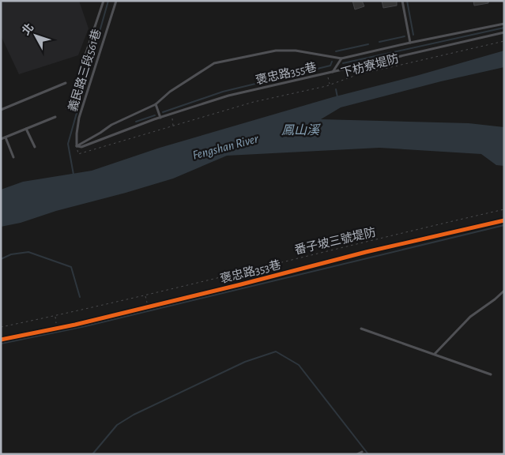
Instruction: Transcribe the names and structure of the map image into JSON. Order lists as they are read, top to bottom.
{
  "streets": {
    "street": ["褒忠路353巷"],
    "lane": ["義民路三段561巷", "褒忠路355巷"],
    "path": ["下枋寮堤防", "番子坡三號堤防"]
  },
  "crossings": [
    ["下枋寮堤防", "義民路三段561巷"],
    ["下枋寮堤防", "褒忠路355巷"],
    ["義民路三段561巷", "褒忠路355巷"]
  ],
  "water": ["鳳山溪", "Fengshan River"],
  "north": "top left"
}
